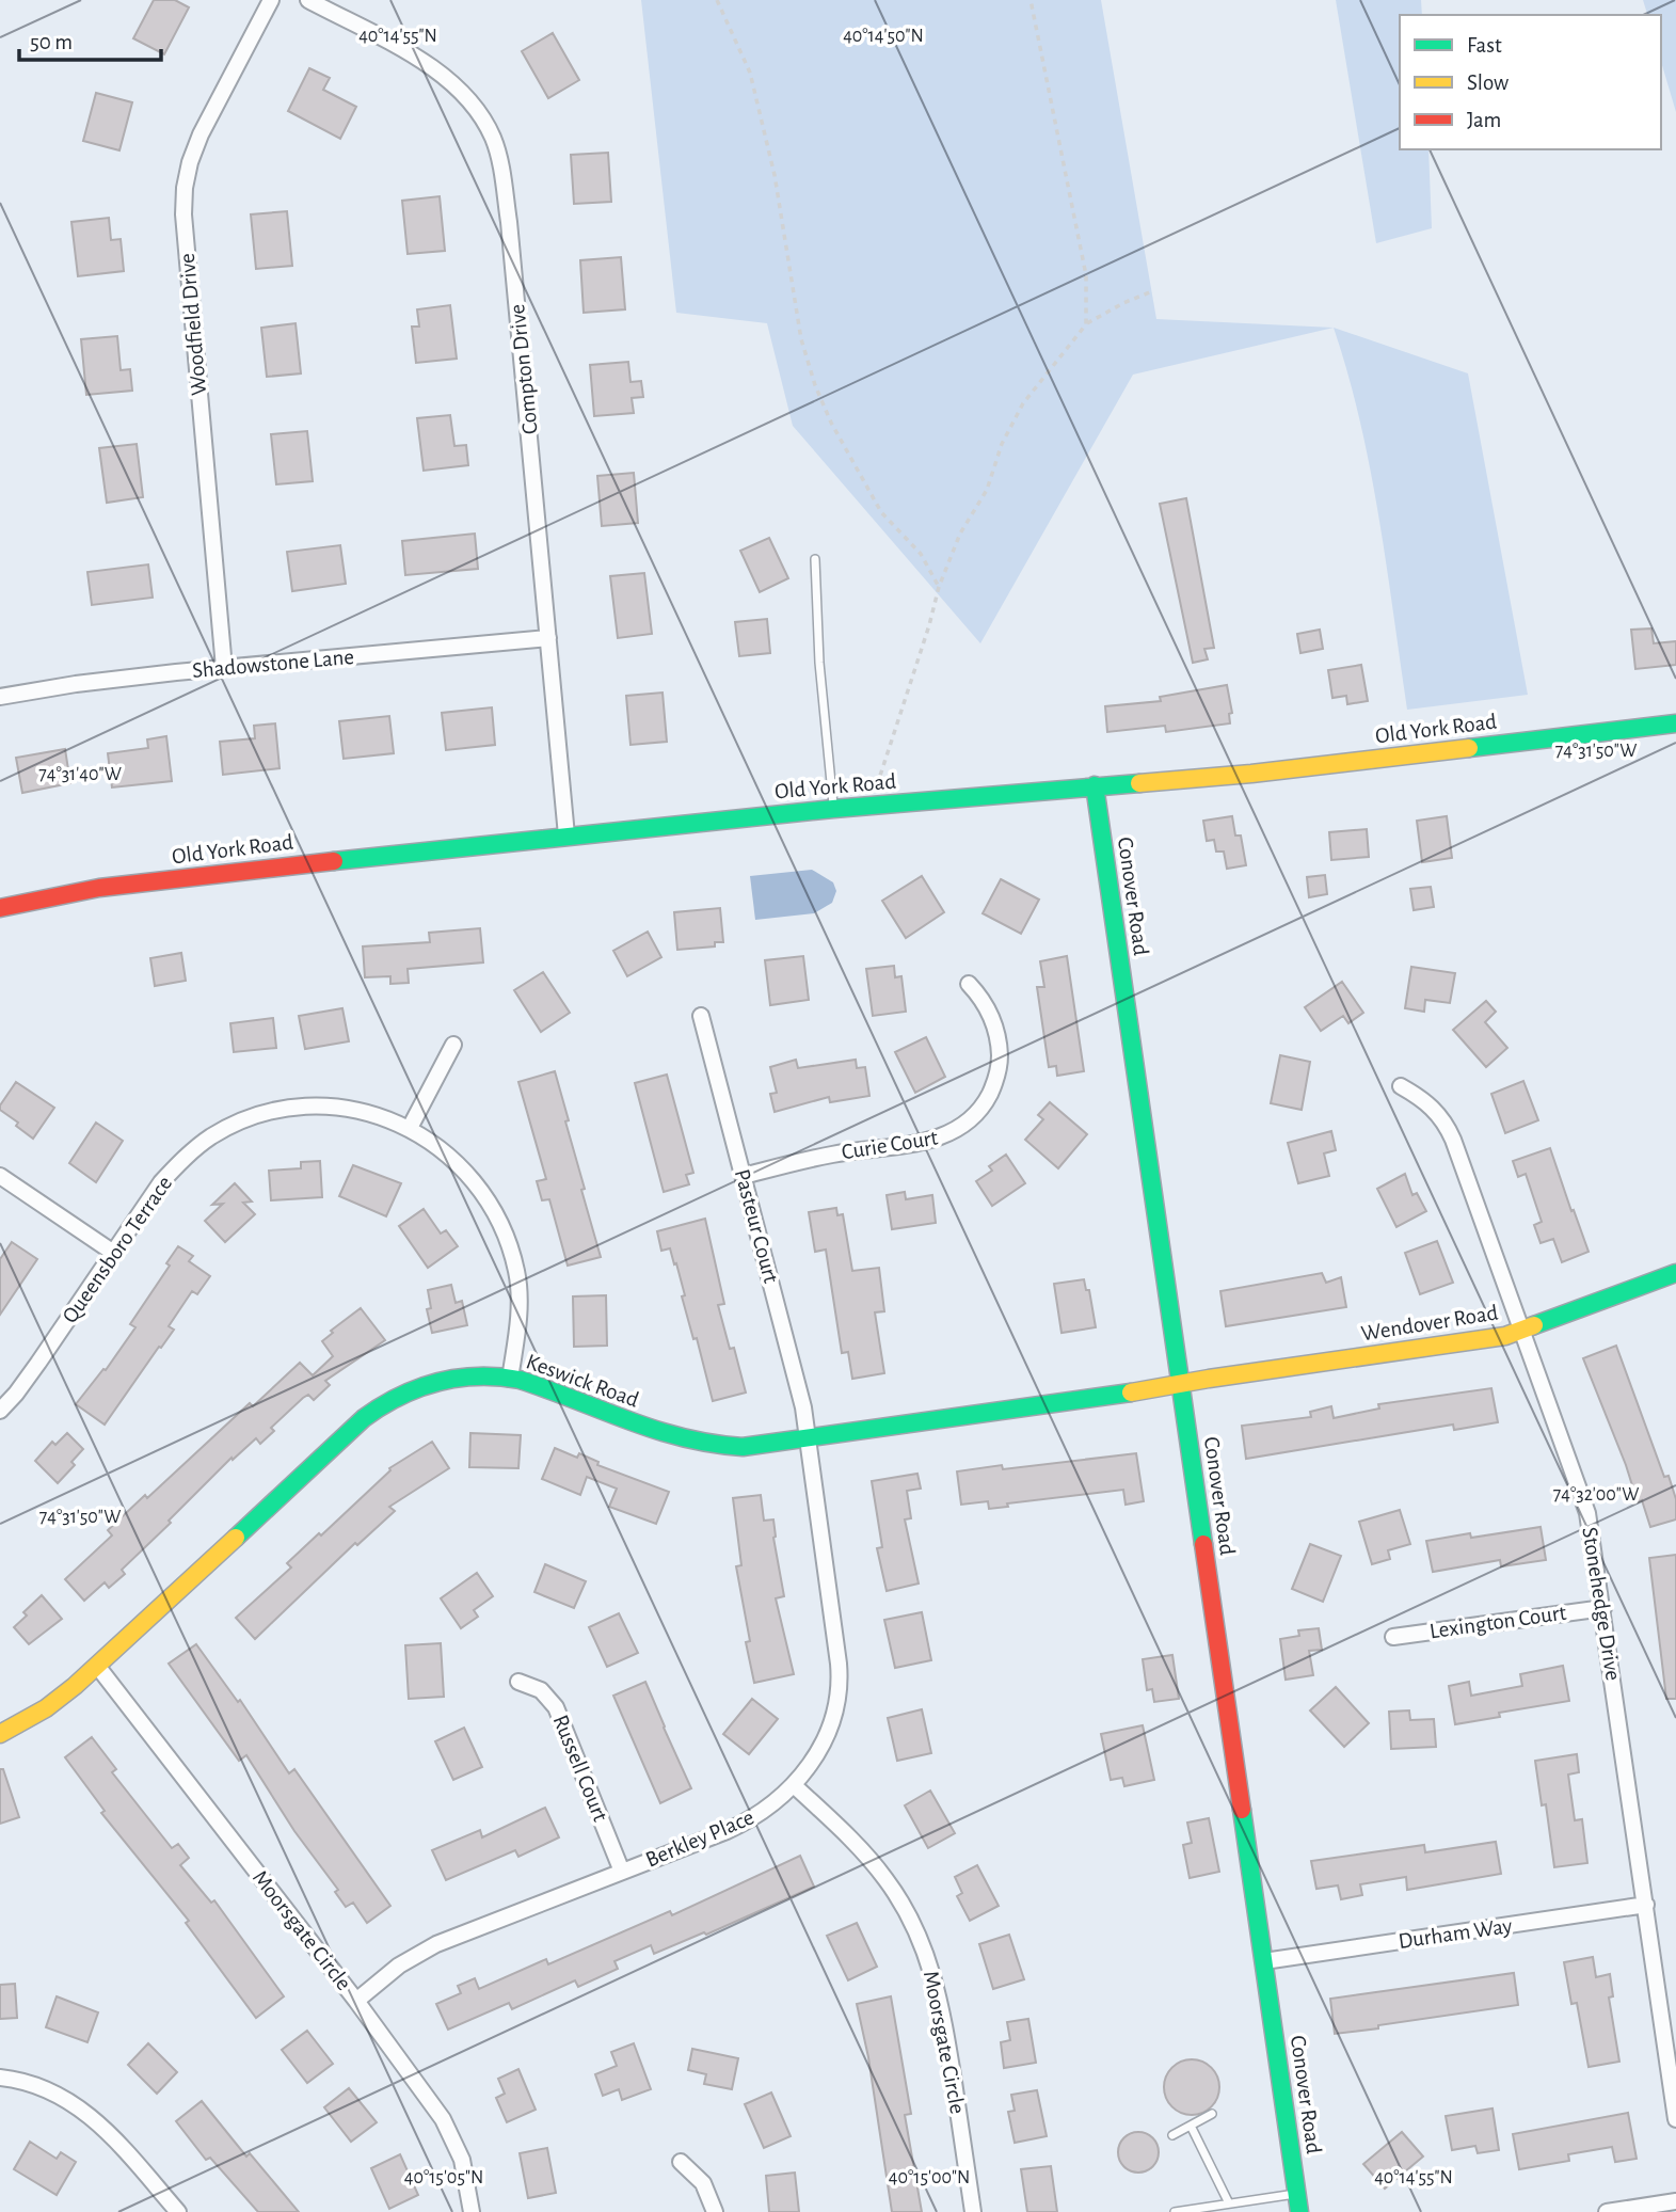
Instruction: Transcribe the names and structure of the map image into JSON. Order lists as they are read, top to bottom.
{
  "streets": {
    "street": [
      "Woodfield Drive",
      "Compton Drive",
      "Shadowstone Lane",
      "Old York Road",
      "Conover Road",
      "Curie Court",
      "Pasteur Court",
      "Queensboro Terrace",
      "Wendover Road",
      "Keswick Road",
      "Stonehedge Drive",
      "Lexington Court",
      "Russell Court",
      "Berkley Place",
      "Moorsgate Circle",
      "Durham Way"
    ]
  },
  "crossings": [
    ["Woodfield Drive", "Shadowstone Lane"],
    ["Compton Drive", "Shadowstone Lane"],
    ["Compton Drive", "Old York Road"],
    ["Old York Road", "Conover Road"],
    ["Conover Road", "Wendover Road"],
    ["Conover Road", "Keswick Road"],
    ["Conover Road", "Durham Way"],
    ["Curie Court", "Pasteur Court"],
    ["Pasteur Court", "Keswick Road"],
    ["Pasteur Court", "Berkley Place"],
    ["Queensboro Terrace", "Keswick Road"],
    ["Wendover Road", "Keswick Road"],
    ["Wendover Road", "Stonehedge Drive"],
    ["Keswick Road", "Berkley Place"],
    ["Keswick Road", "Moorsgate Circle"],
    ["Stonehedge Drive", "Lexington Court"],
    ["Stonehedge Drive", "Durham Way"],
    ["Russell Court", "Berkley Place"],
    ["Berkley Place", "Moorsgate Circle"]
  ],
  "legend": ["Fast", "Slow", "Jam"],
  "scale_bar": "50 m",
  "coordinates": [
    "40°14'55\"N",
    "40°14'50\"N",
    "74°31'50\"W",
    "74°31'40\"W",
    "74°32'00\"W",
    "40°15'05\"N",
    "40°15'00\"N"
  ]
}
